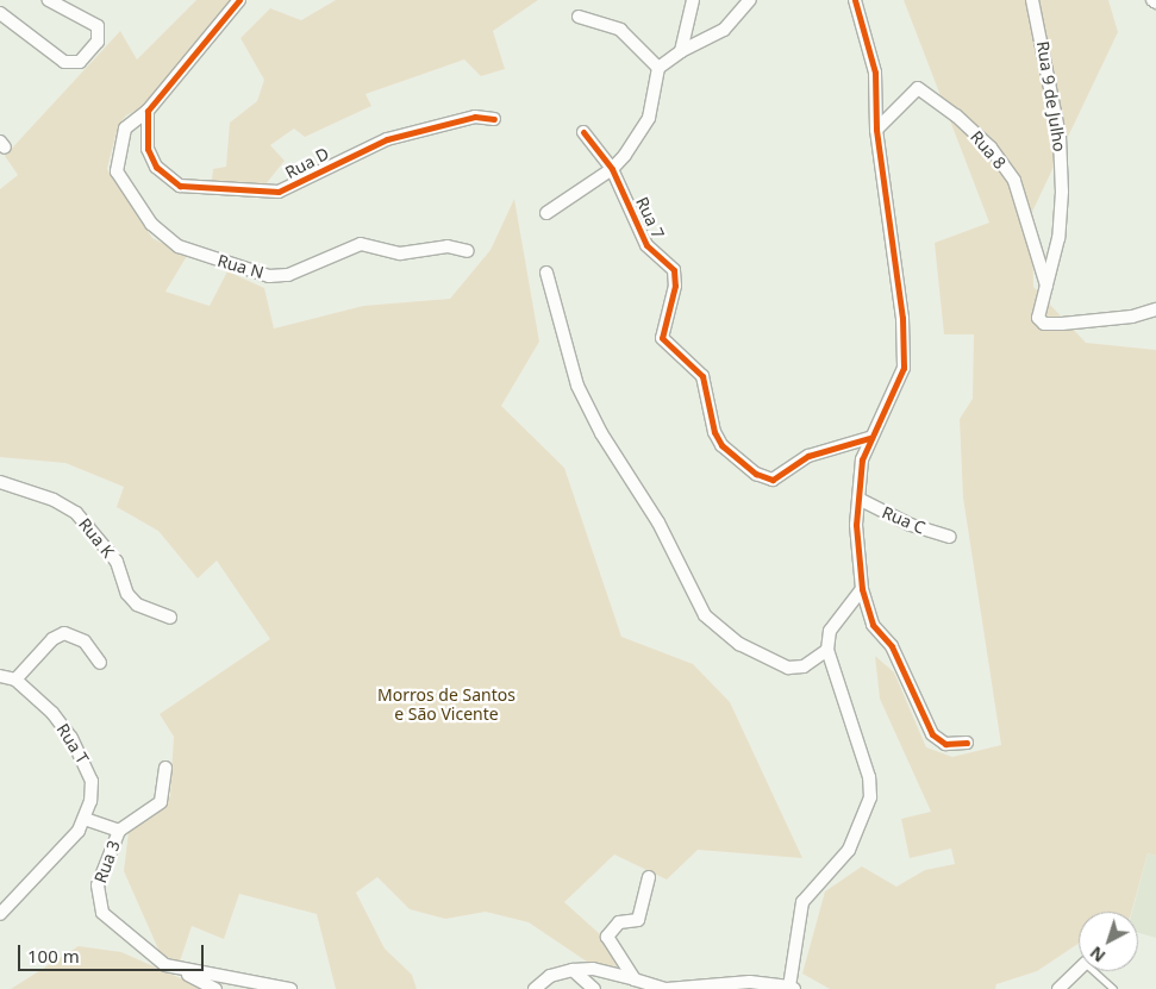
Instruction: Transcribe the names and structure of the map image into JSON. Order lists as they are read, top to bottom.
{
  "streets": {
    "street": [
      "Rua 9 de Julho",
      "Rua 8",
      "Rua D",
      "Rua 7",
      "Rua N",
      "Rua C",
      "Rua K",
      "Rua T",
      "Rua 3"
    ]
  },
  "crossings": [
    ["Rua 9 de Julho", "Rua 8"],
    ["Rua D", "Rua N"]
  ],
  "parks": ["Morros de Santos e São Vicente"],
  "scale_bar": "100 m",
  "north": "bottom left"
}
